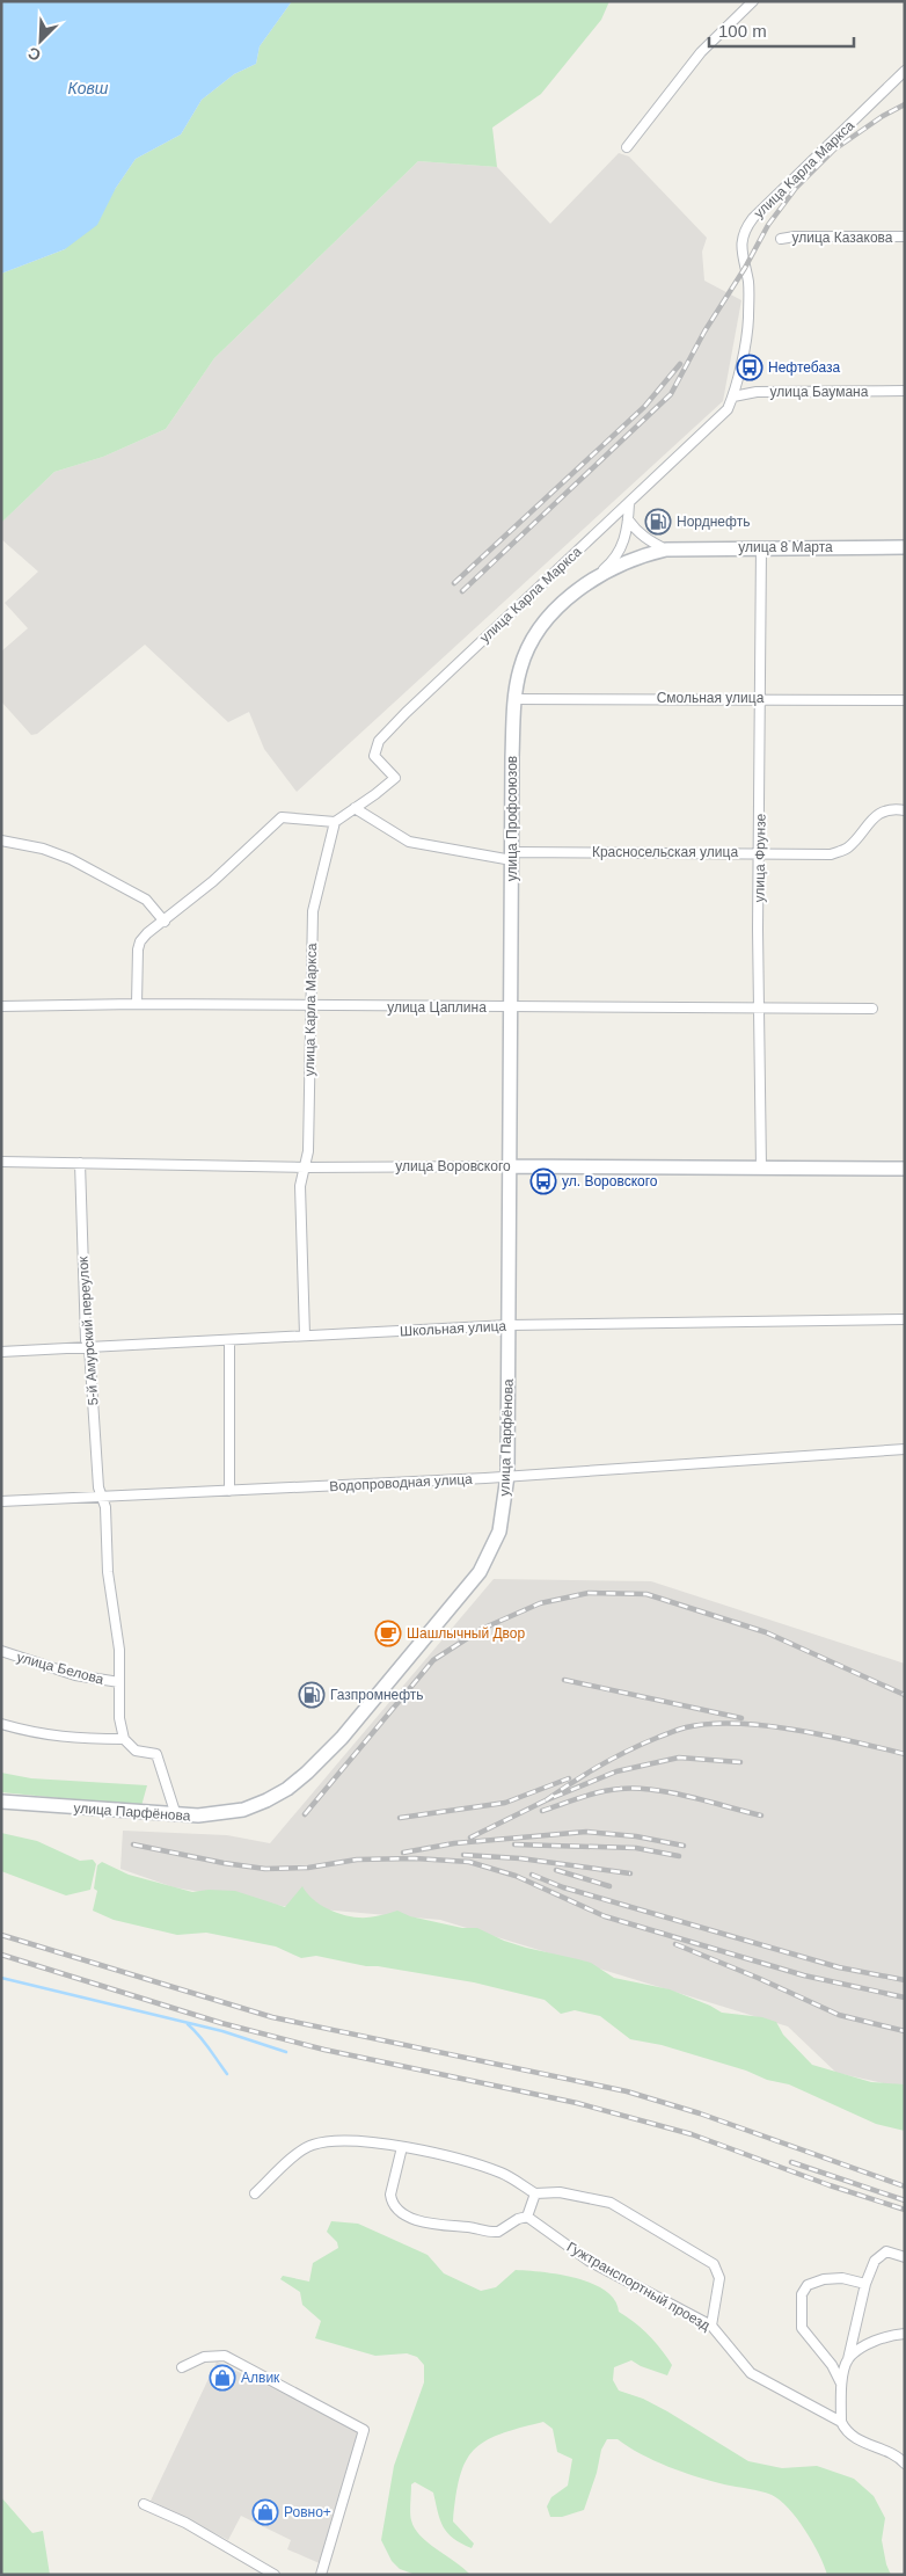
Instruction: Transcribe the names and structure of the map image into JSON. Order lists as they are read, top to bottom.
{
  "streets": {
    "main road": [
      "улица 8 Марта",
      "улица Профсоюзов",
      "улица Воровского",
      "улица Парфёнова"
    ],
    "street": [
      "улица Карла Маркса",
      "улица Казакова",
      "улица Баумана",
      "Смольная улица",
      "Красносельская улица",
      "улица Фрунзе",
      "улица Цаплина",
      "Школьная улица",
      "5-й Амурский переулок",
      "Водопроводная улица",
      "улица Белова",
      "Гужтранспортный проезд"
    ]
  },
  "crossings": [
    ["улица Карла Маркса", "улица Баумана"],
    ["улица Карла Маркса", "Красносельская улица"],
    ["улица Карла Маркса", "улица Цаплина"],
    ["улица Карла Маркса", "улица Воровского"],
    ["улица Карла Маркса", "Школьная улица"],
    ["улица 8 Марта", "улица Профсоюзов"],
    ["улица 8 Марта", "улица Фрунзе"],
    ["Смольная улица", "улица Профсоюзов"],
    ["Смольная улица", "улица Фрунзе"],
    ["улица Профсоюзов", "Красносельская улица"],
    ["улица Профсоюзов", "улица Цаплина"],
    ["улица Профсоюзов", "улица Воровского"],
    ["улица Профсоюзов", "улица Парфёнова"],
    ["Красносельская улица", "улица Фрунзе"],
    ["улица Фрунзе", "улица Цаплина"],
    ["улица Фрунзе", "улица Воровского"],
    ["улица Воровского", "5-й Амурский переулок"],
    ["улица Воровского", "улица Парфёнова"],
    ["Школьная улица", "5-й Амурский переулок"],
    ["Школьная улица", "улица Парфёнова"],
    ["5-й Амурский переулок", "Водопроводная улица"],
    ["5-й Амурский переулок", "улица Белова"],
    ["улица Парфёнова", "Водопроводная улица"]
  ],
  "water": ["Ковш"],
  "places": {
    "bus stop": ["Нефтебаза", "ул. Воровского"],
    "fuel station": ["Норднефть", "Газпромнефть"],
    "cafe": ["Шашлычный Двор"],
    "shop": ["Алвик", "Ровно+"]
  },
  "scale_bar": "100 m",
  "north": "bottom left"
}
